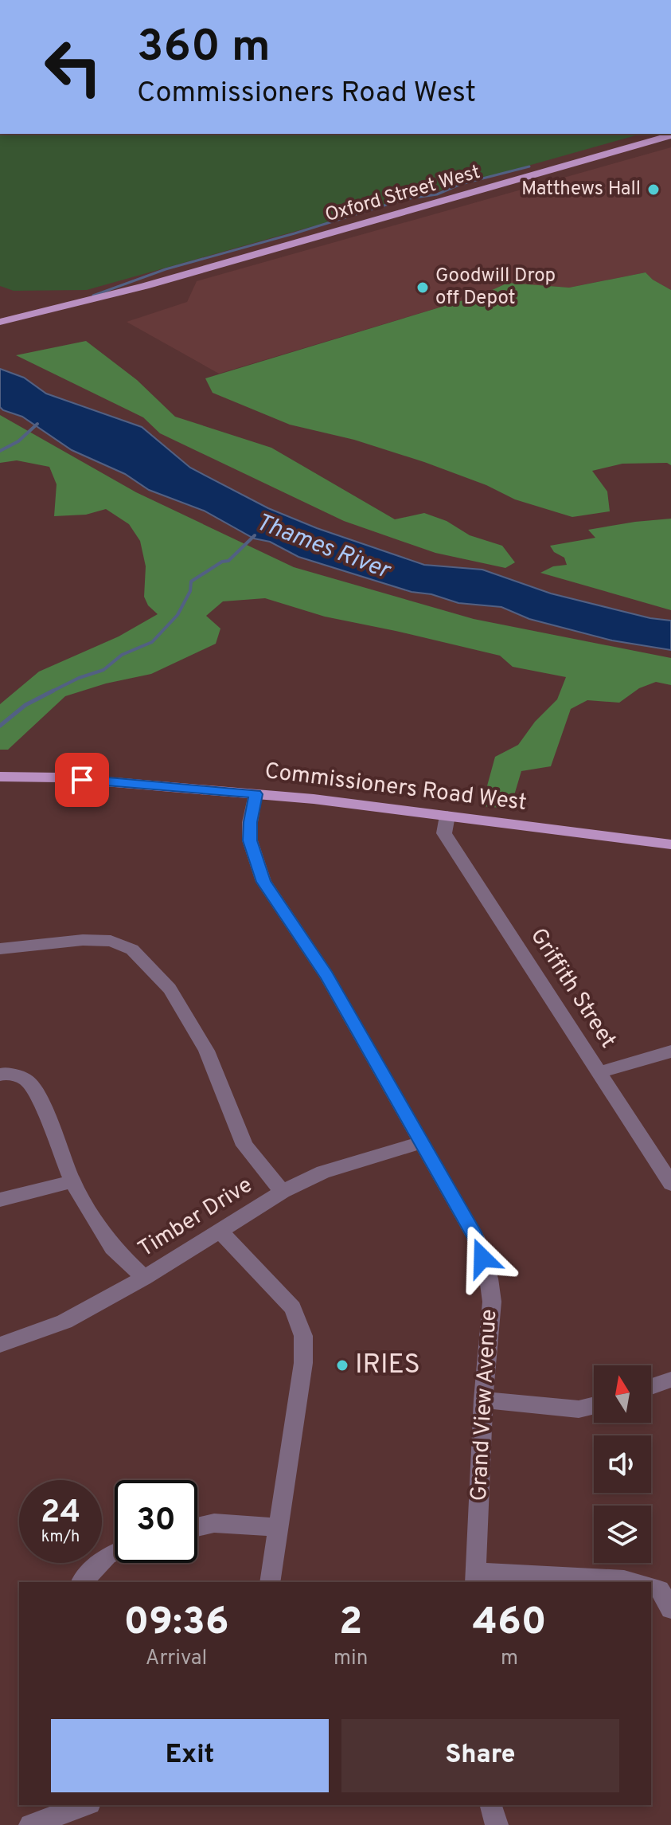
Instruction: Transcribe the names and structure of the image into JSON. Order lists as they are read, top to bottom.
{
  "streets": {
    "main road": ["Oxford Street West", "Commissioners Road West"],
    "street": ["Griffith Street", "Timber Drive", "Grand View Avenue"]
  },
  "crossings": [
    ["Commissioners Road West", "Griffith Street"],
    ["Commissioners Road West", "Grand View Avenue"],
    ["Timber Drive", "Grand View Avenue"]
  ],
  "water": ["Thames River"],
  "places": ["Matthews Hall", "Goodwill Drop off Depot", "IRIES"],
  "north": "top",
  "page": {
    "turn": ["360 m", "Commissioners Road West"],
    "speed": "24 km/h",
    "limit": "30",
    "eta": [
      "09:36",
      "Arrival",
      "2",
      "min",
      "460",
      "m"
    ],
    "buttons": ["Exit", "Share"]
  }
}
